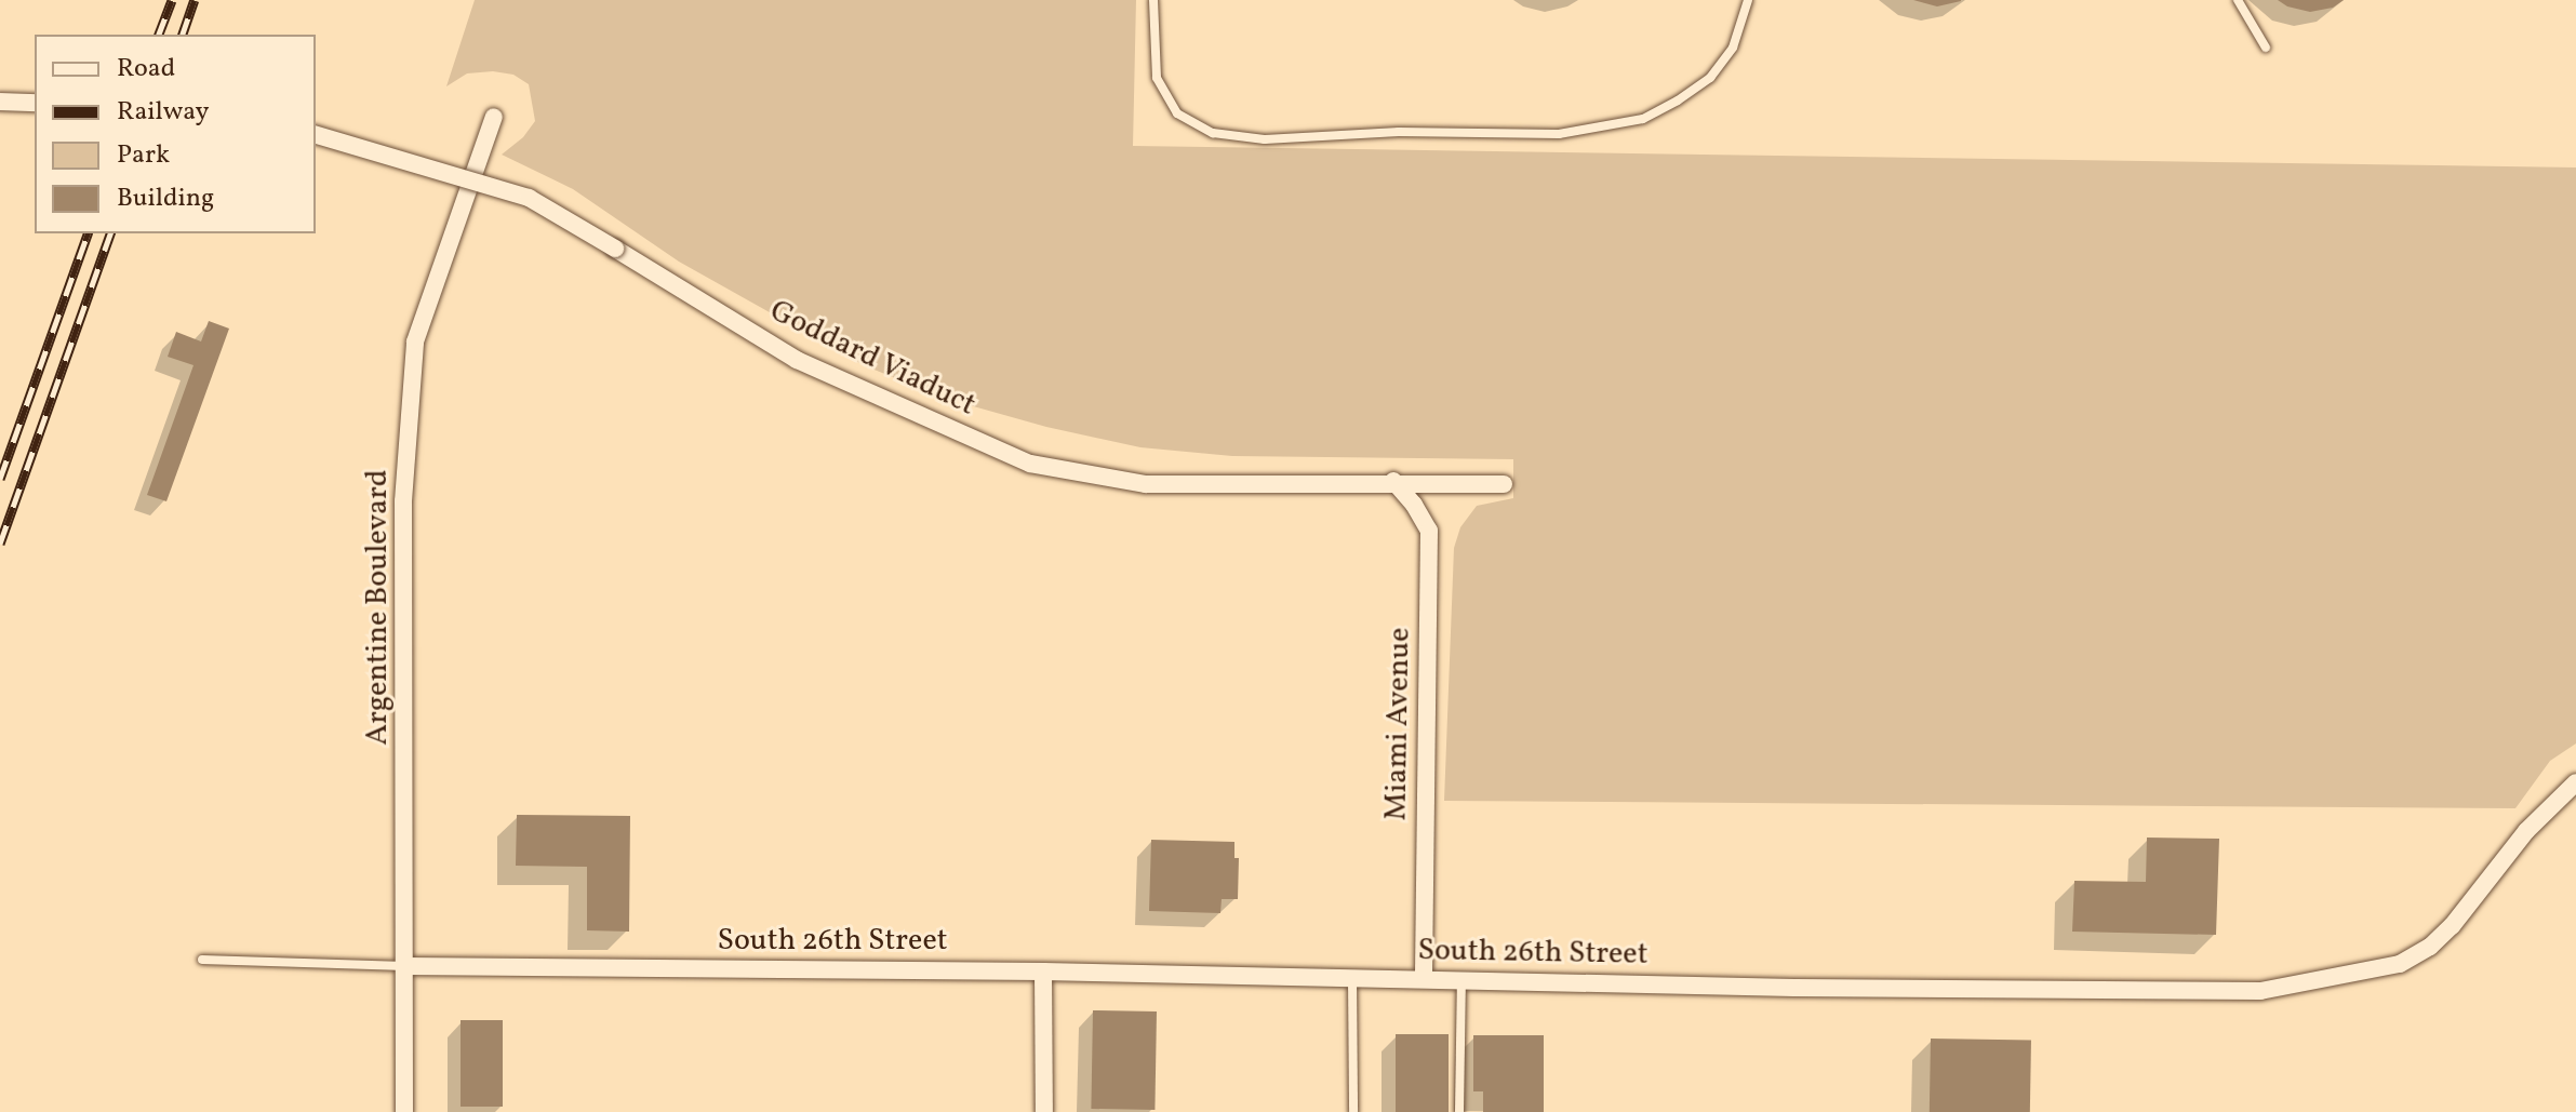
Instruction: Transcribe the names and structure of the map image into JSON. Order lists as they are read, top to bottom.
{
  "streets": {
    "street": [
      "Goddard Viaduct",
      "Argentine Boulevard",
      "Miami Avenue",
      "South 26th Street"
    ]
  },
  "crossings": [
    ["Goddard Viaduct", "Miami Avenue"],
    ["Argentine Boulevard", "South 26th Street"],
    ["Miami Avenue", "South 26th Street"]
  ],
  "legend": [
    "Road",
    "Railway",
    "Park",
    "Building"
  ]
}
